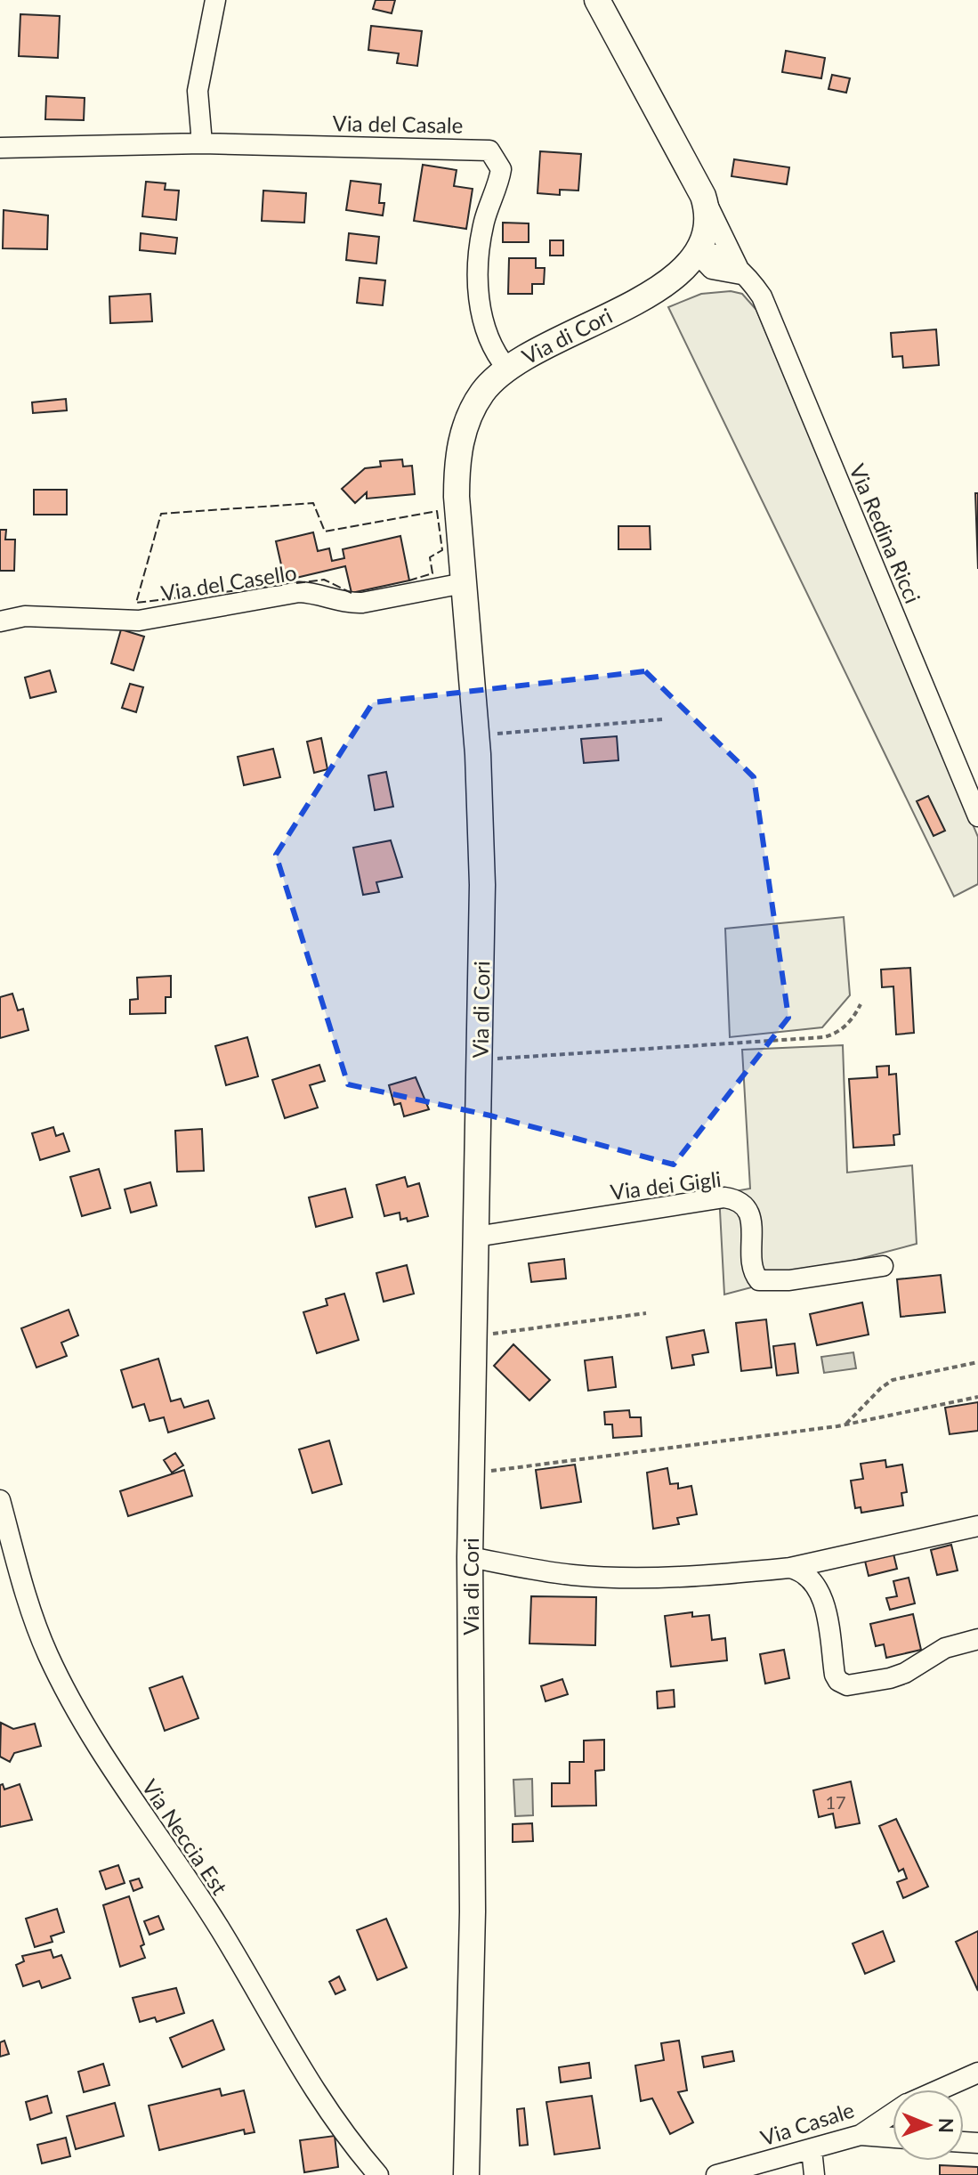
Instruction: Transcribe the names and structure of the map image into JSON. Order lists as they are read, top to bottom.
{
  "streets": {
    "main road": ["Via di Cori"],
    "street": [
      "Via del Casale",
      "Via Redina Ricci",
      "Via del Casello",
      "Via dei Gigli",
      "Via Neccia Est",
      "Via Casale"
    ]
  },
  "crossings": [
    ["Via del Casale", "Via di Cori"],
    ["Via di Cori", "Via del Casello"],
    ["Via di Cori", "Via dei Gigli"]
  ],
  "house_numbers": ["17"],
  "north": "right"
}
